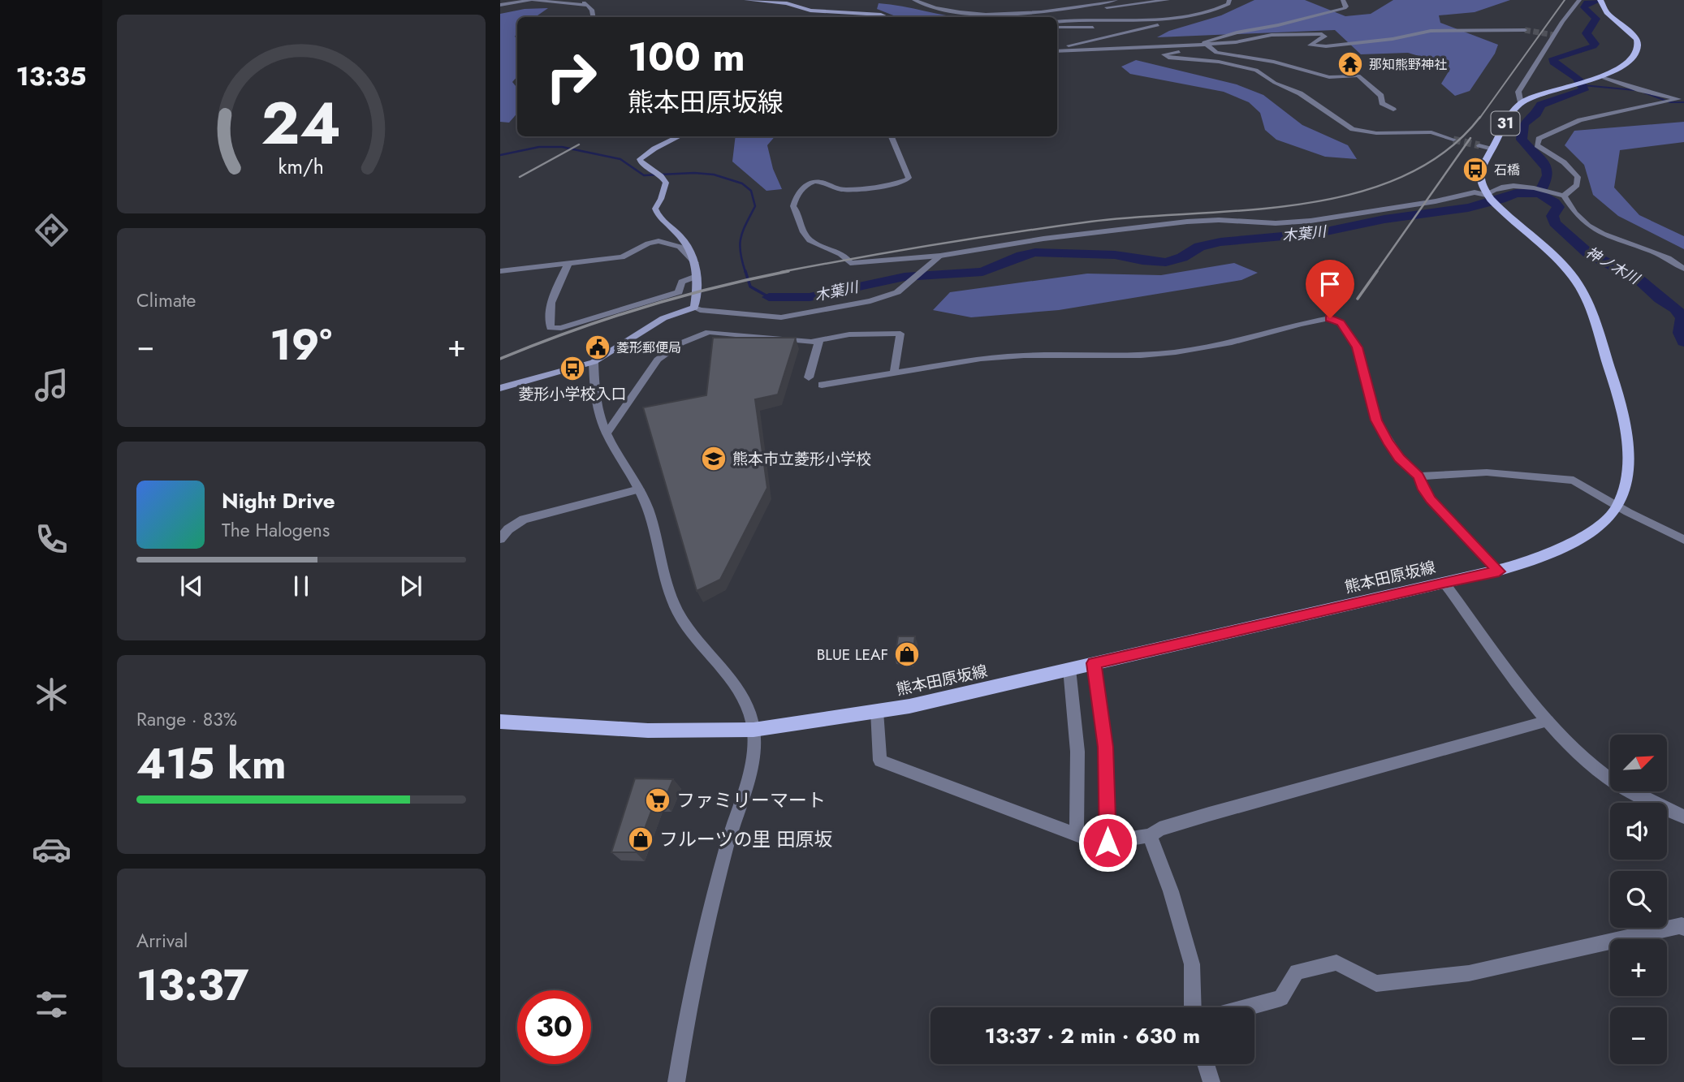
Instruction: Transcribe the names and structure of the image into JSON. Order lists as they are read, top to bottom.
{
  "streets": {
    "main road": ["31", "熊本田原坂線"]
  },
  "crossings": [
    ["31", "熊本田原坂線"]
  ],
  "water": ["木葉川", "神ノ木川"],
  "places": {
    "temple": ["那知熊野神社"],
    "bus stop": ["石橋", "菱形小学校入口"],
    "public building": ["菱形郵便局"],
    "school or university": ["熊本市立菱形小学校"],
    "shop": ["BLUE LEAF", "フルーツの里 田原坂"],
    "supermarket": ["ファミリーマート"]
  },
  "north": "top right",
  "page": {
    "tabs": "13:35",
    "turn": ["100 m", "熊本田原坂線"],
    "tile": [
      "Climate",
      ["Range · 83%", "415 km"],
      ["Arrival", "13:37"]
    ],
    "heat": ["−", "19°", "+"],
    "song": ["Night Drive", "The Halogens"],
    "map_buttons": ["+", "−"],
    "limit": "30",
    "trip": "13:37 · 2 min · 630 m",
    "gauge": ["24", "km/h"]
  }
}
